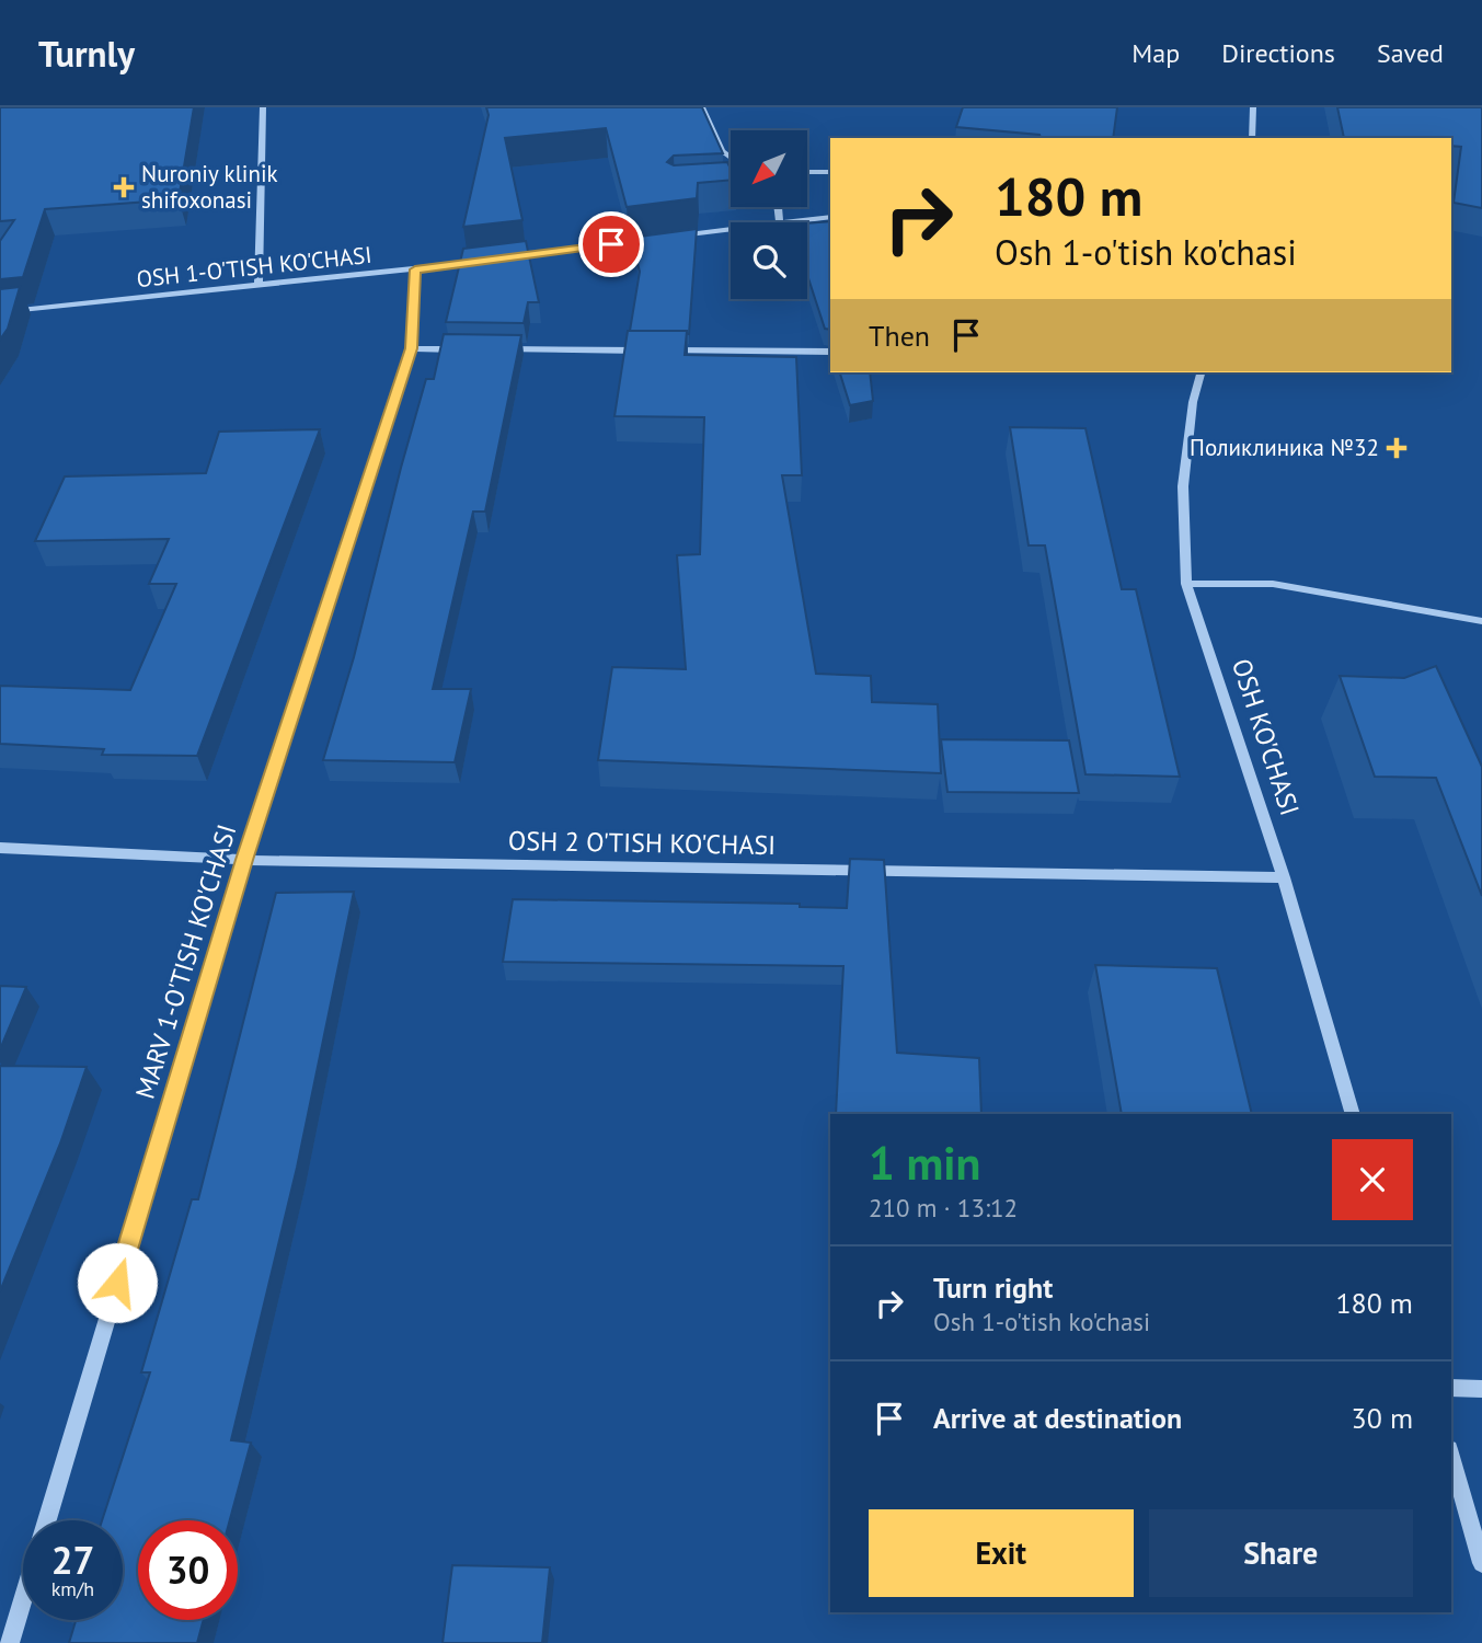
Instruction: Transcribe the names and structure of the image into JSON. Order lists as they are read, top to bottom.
{
  "streets": {
    "street": [
      "OSH 1-O'TISH KO'CHASI",
      "OSH KO'CHASI",
      "OSH 2 O'TISH KO'CHASI",
      "MARV 1-O'TISH KO'CHASI"
    ]
  },
  "crossings": [
    ["OSH 1-O'TISH KO'CHASI", "MARV 1-O'TISH KO'CHASI"],
    ["OSH KO'CHASI", "OSH 2 O'TISH KO'CHASI"],
    ["OSH 2 O'TISH KO'CHASI", "MARV 1-O'TISH KO'CHASI"]
  ],
  "places": {
    "health": ["Nuroniy klinik shifoxonasi", "Поликлиника №32"]
  },
  "north": "bottom left",
  "page": {
    "header": "Turnly",
    "nav": ["Map", "Directions", "Saved"],
    "turn": ["180 m", "Osh 1-o'tish ko'chasi"],
    "then": "Then",
    "heading": ["1 min", "210 m · 13:12"],
    "list": [
      {
        "name": "Turn right",
        "note": "Osh 1-o'tish ko'chasi",
        "value": "180 m"
      },
      {
        "name": "Arrive at destination",
        "value": "30 m"
      }
    ],
    "buttons": ["Exit", "Share"],
    "speed": "27 km/h",
    "limit": "30"
  }
}
